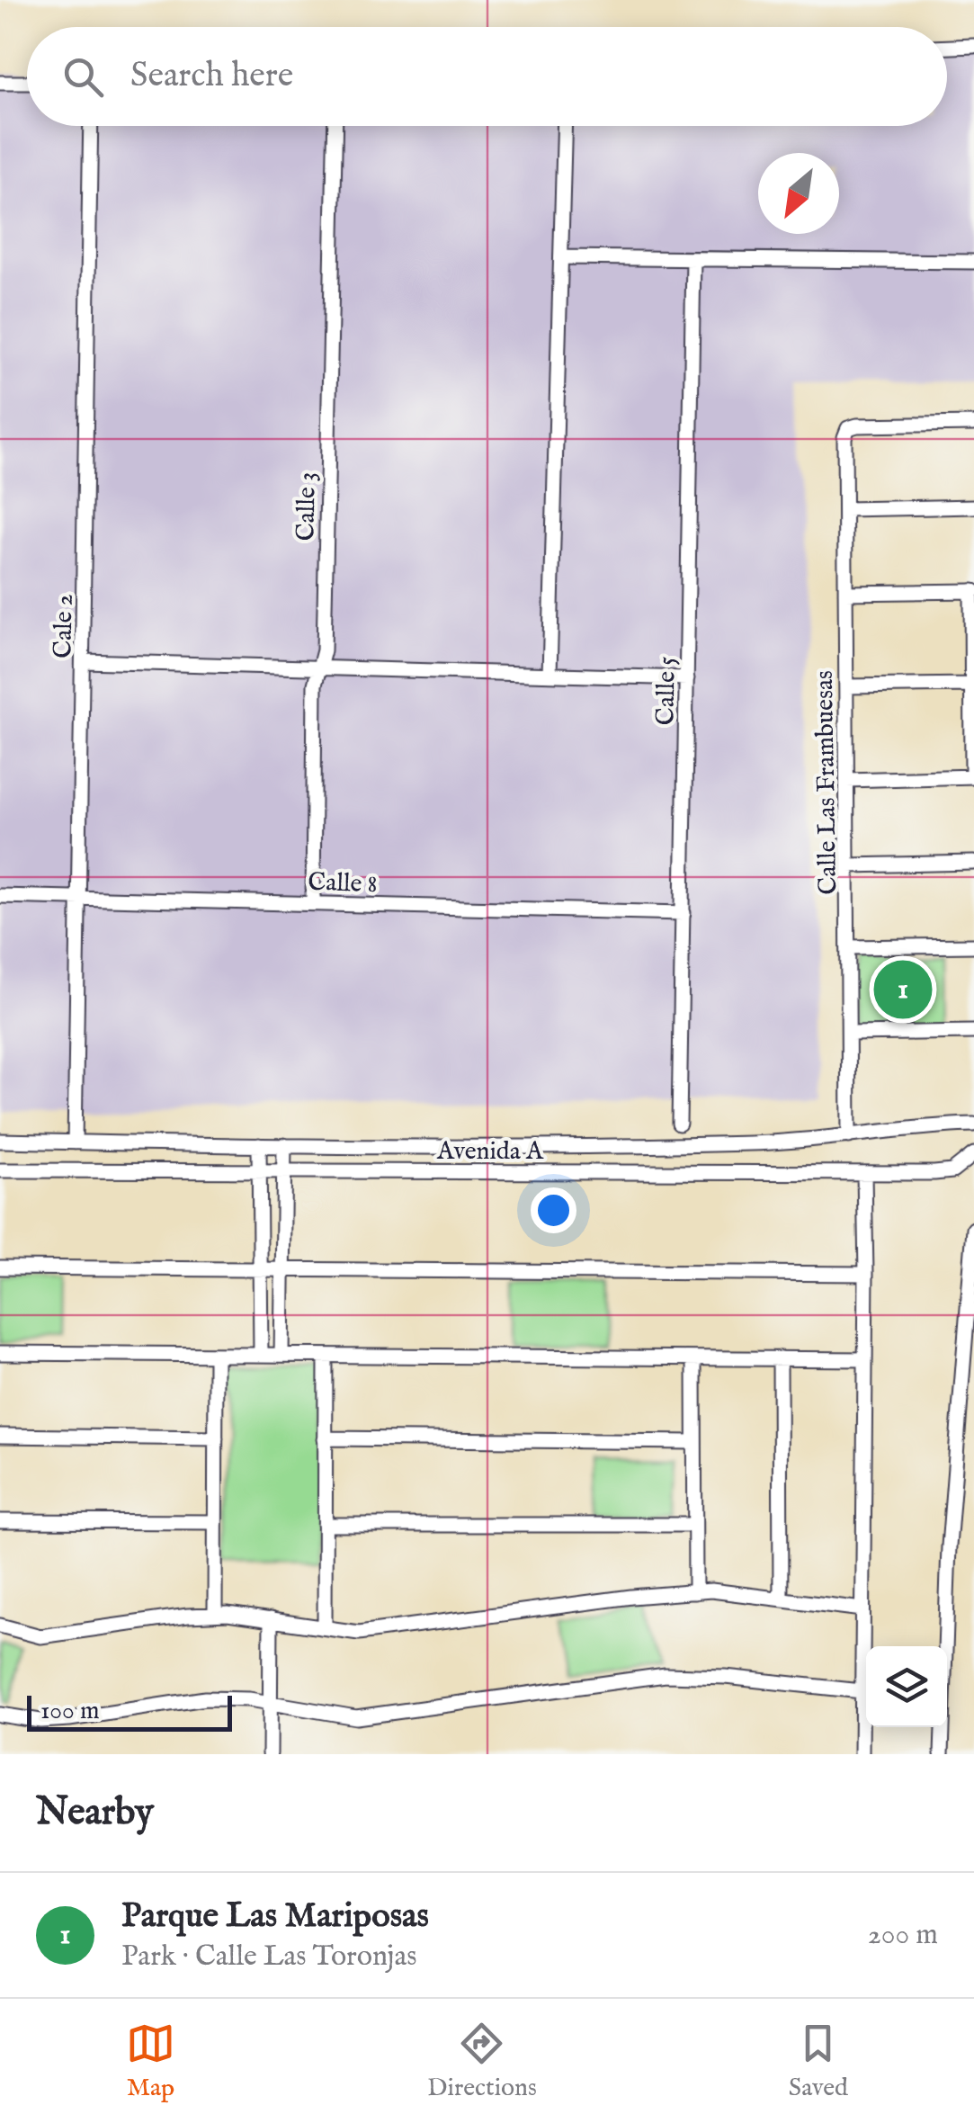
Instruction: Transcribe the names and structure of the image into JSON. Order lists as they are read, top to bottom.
{
  "streets": {
    "street": [
      "Calle 3",
      "Cale 2",
      "Calle 5",
      "Calle Las Frambuesas",
      "Calle 8",
      "Avenida A"
    ]
  },
  "crossings": [
    ["Calle 3", "Calle 8"],
    ["Cale 2", "Calle 8"],
    ["Cale 2", "Avenida A"],
    ["Calle 5", "Calle 8"],
    ["Calle Las Frambuesas", "Avenida A"]
  ],
  "scale_bar": "100 m",
  "north": "bottom left",
  "page": {
    "search": "Search here",
    "pins": "1",
    "scale": "100 m",
    "heading": "Nearby",
    "list": [
      {
        "mark": "1",
        "name": "Parque Las Mariposas",
        "note": "Park · Calle Las Toronjas",
        "value": "200 m"
      }
    ],
    "nav": ["Map", "Directions", "Saved"]
  }
}
